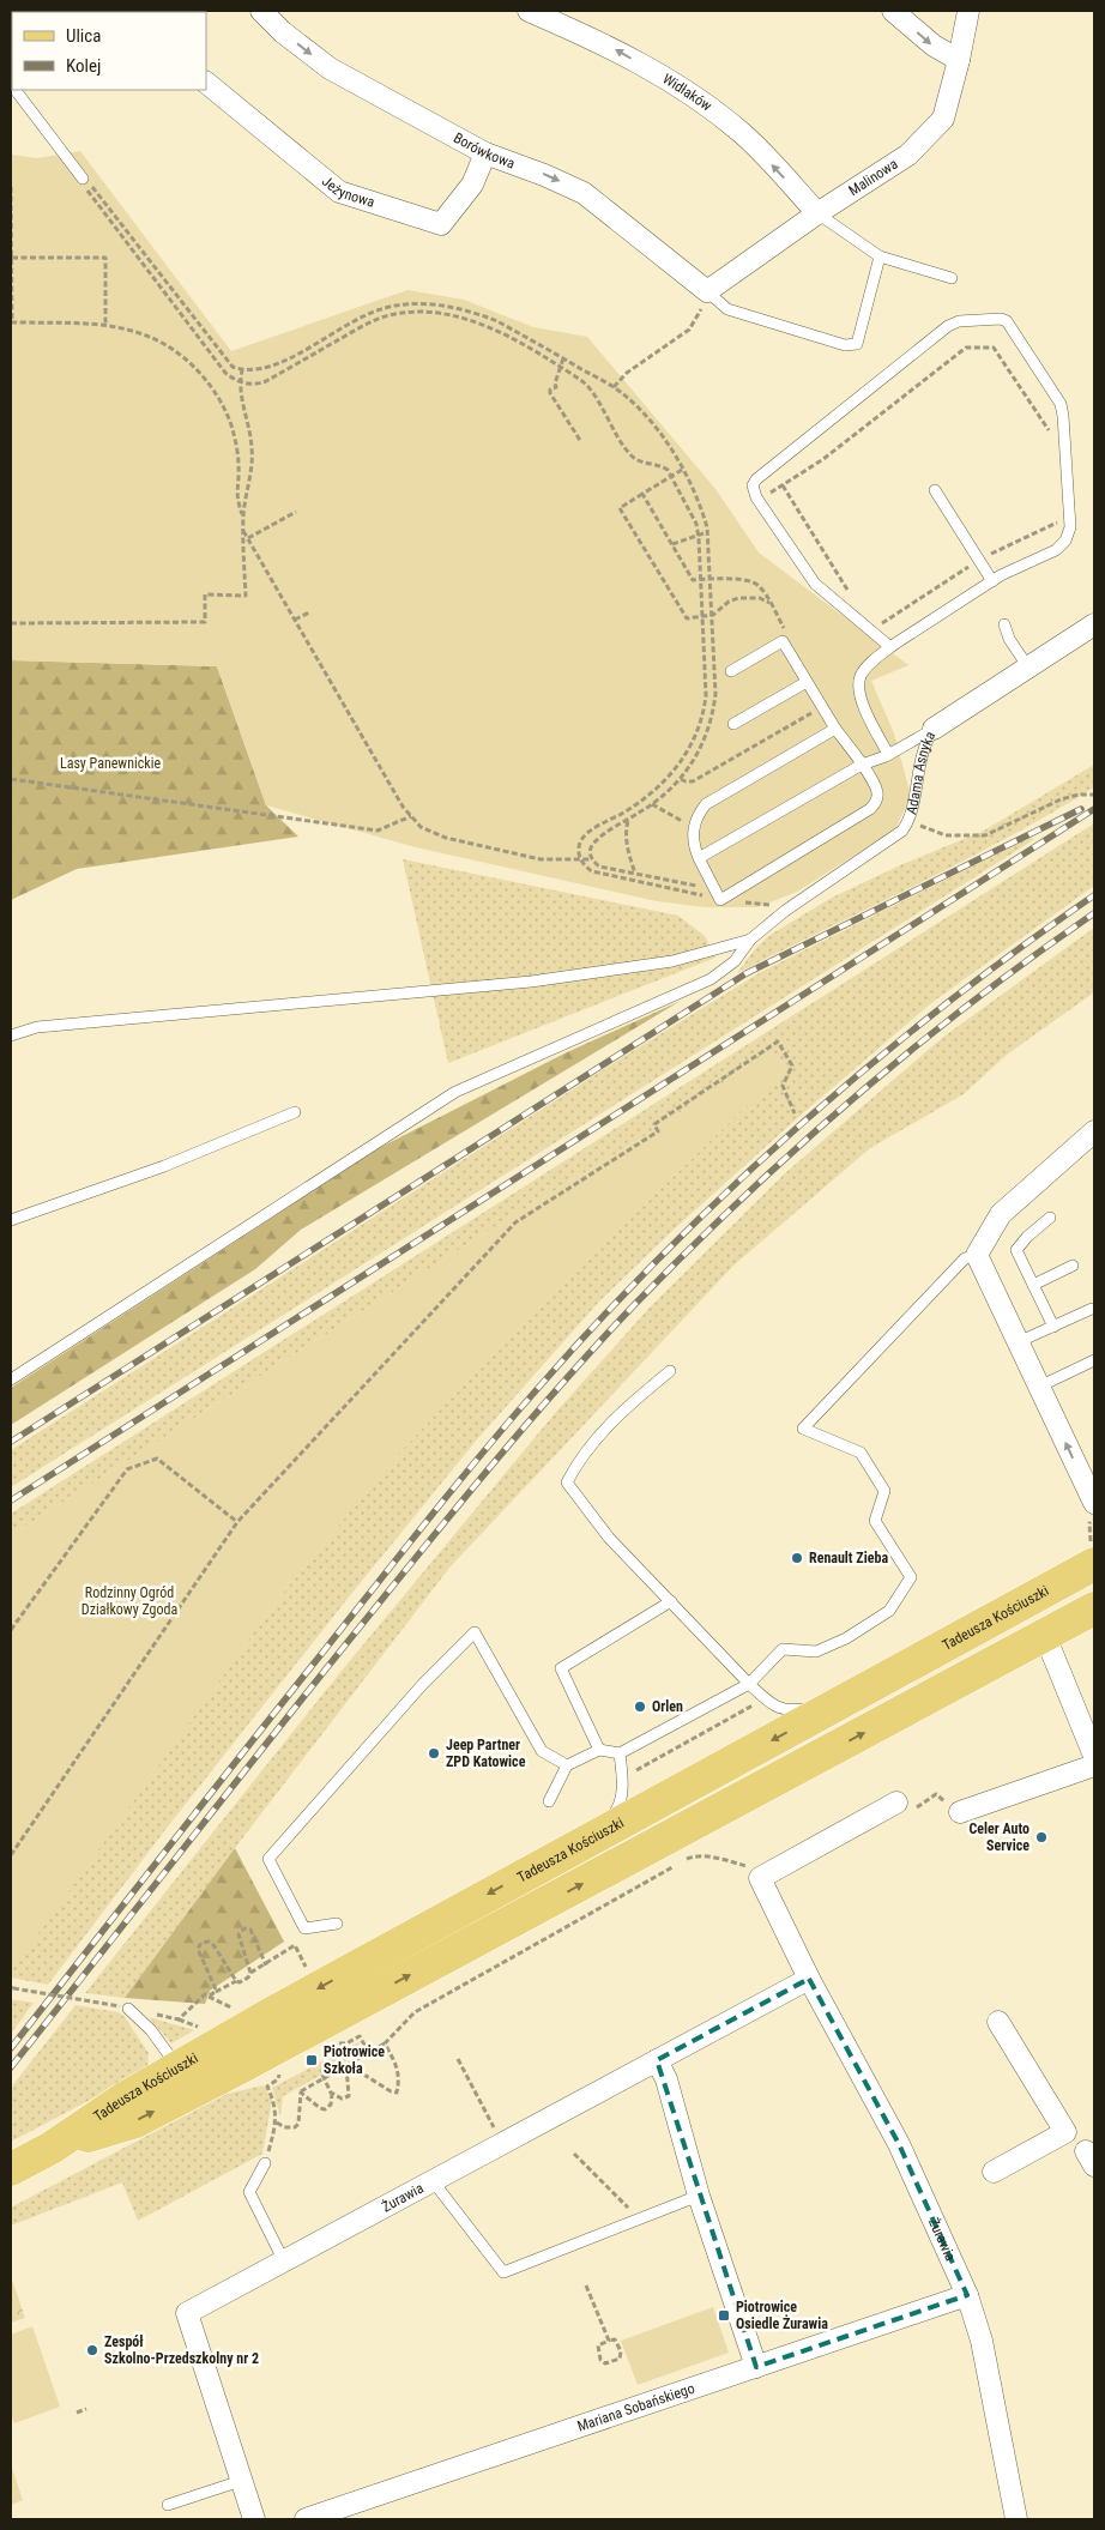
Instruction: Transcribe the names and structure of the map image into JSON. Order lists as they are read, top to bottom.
{
  "streets": {
    "main road": ["Tadeusza Kościuszki"],
    "street": [
      "Widłaków",
      "Borówkowa",
      "Malinowa",
      "Jeżynowa",
      "Adama Asnyka",
      "Żurawia",
      "Mariana Sobańskiego"
    ]
  },
  "crossings": [
    ["Widłaków", "Malinowa"],
    ["Borówkowa", "Malinowa"],
    ["Borówkowa", "Jeżynowa"],
    ["Żurawia", "Mariana Sobańskiego"]
  ],
  "one_way": ["Widłaków", "Borówkowa"],
  "parks": ["Lasy Panewnickie", "Rodzinny Ogród Działkowy Zgoda"],
  "places": {
    "other": [
      "Renault Zieba",
      "Orlen",
      "Jeep Partner ZPD Katowice",
      "Celer Auto Service",
      "Zespół Szkolno-Przedszkolny nr 2"
    ],
    "transit": ["Piotrowice Szkoła", "Piotrowice Osiedle Żurawia"]
  },
  "legend": ["Ulica", "Kolej"]
}
